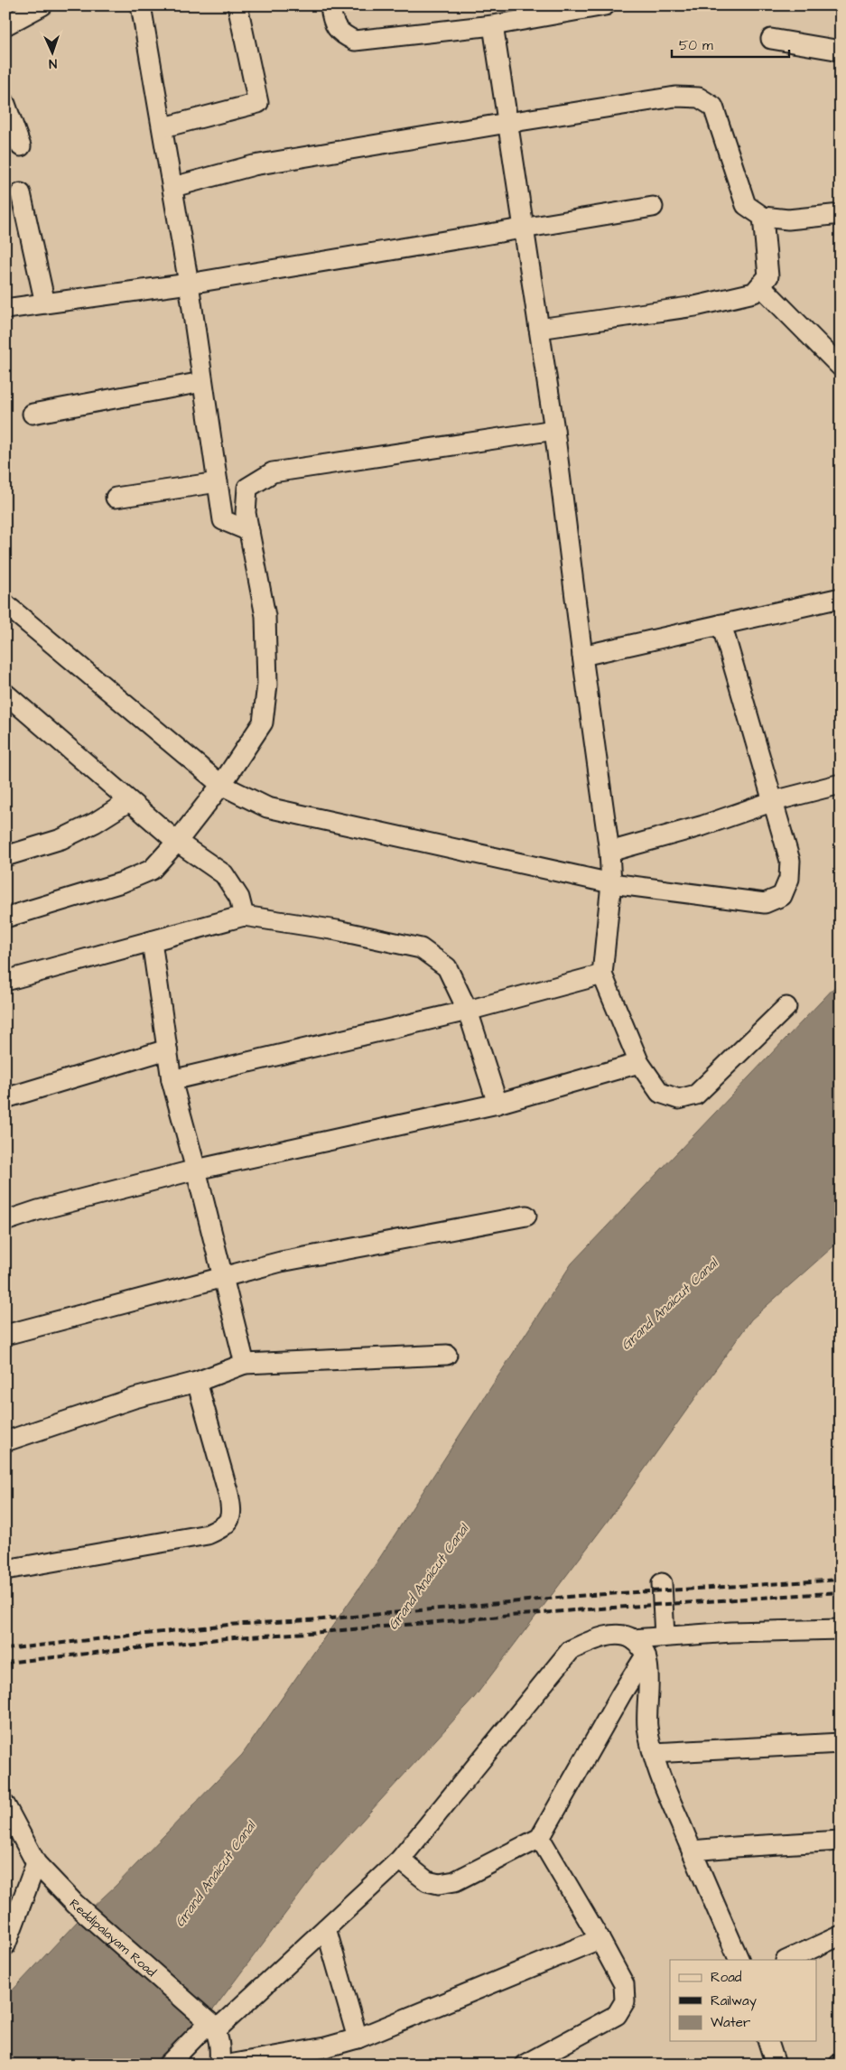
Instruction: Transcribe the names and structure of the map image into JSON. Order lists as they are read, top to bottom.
{
  "streets": {
    "street": ["Reddipalayam Road"]
  },
  "water": ["Grand Anaicut Canal"],
  "legend": ["Road", "Railway", "Water"],
  "scale_bar": "50 m",
  "north": "bottom"
}
